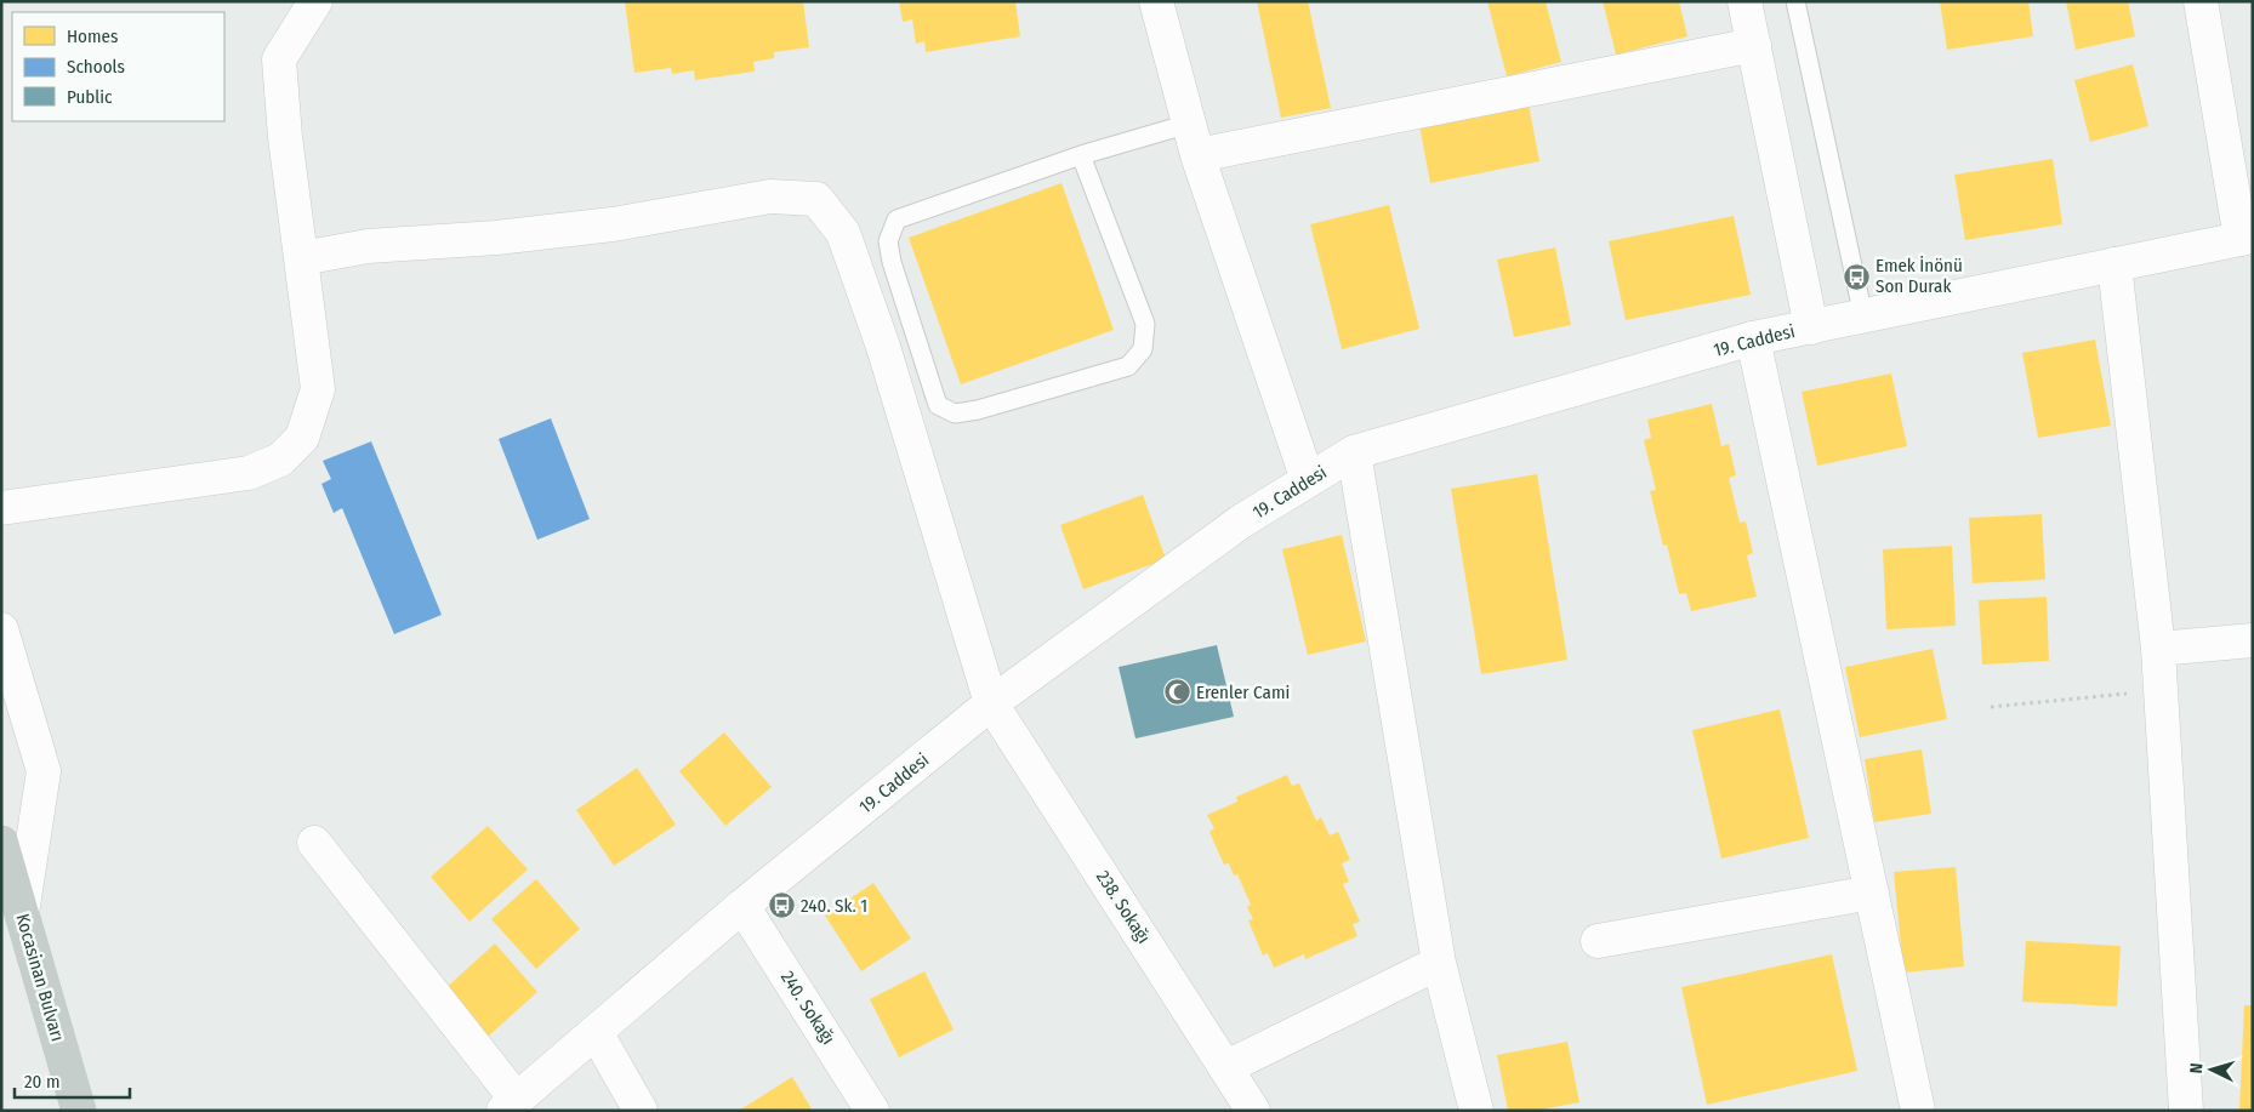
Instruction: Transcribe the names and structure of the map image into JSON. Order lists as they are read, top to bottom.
{
  "streets": {
    "highway": ["Kocasinan Bulvarı"],
    "street": ["19. Caddesi", "238. Sokağı", "240. Sokağı"]
  },
  "crossings": [
    ["19. Caddesi", "238. Sokağı"],
    ["19. Caddesi", "240. Sokağı"]
  ],
  "places": {
    "bus stop": ["Emek İnönü Son Durak", "240. Sk. 1"],
    "mosque": ["Erenler Cami"]
  },
  "legend": ["Homes", "Schools", "Public"],
  "scale_bar": "20 m",
  "north": "left"
}
